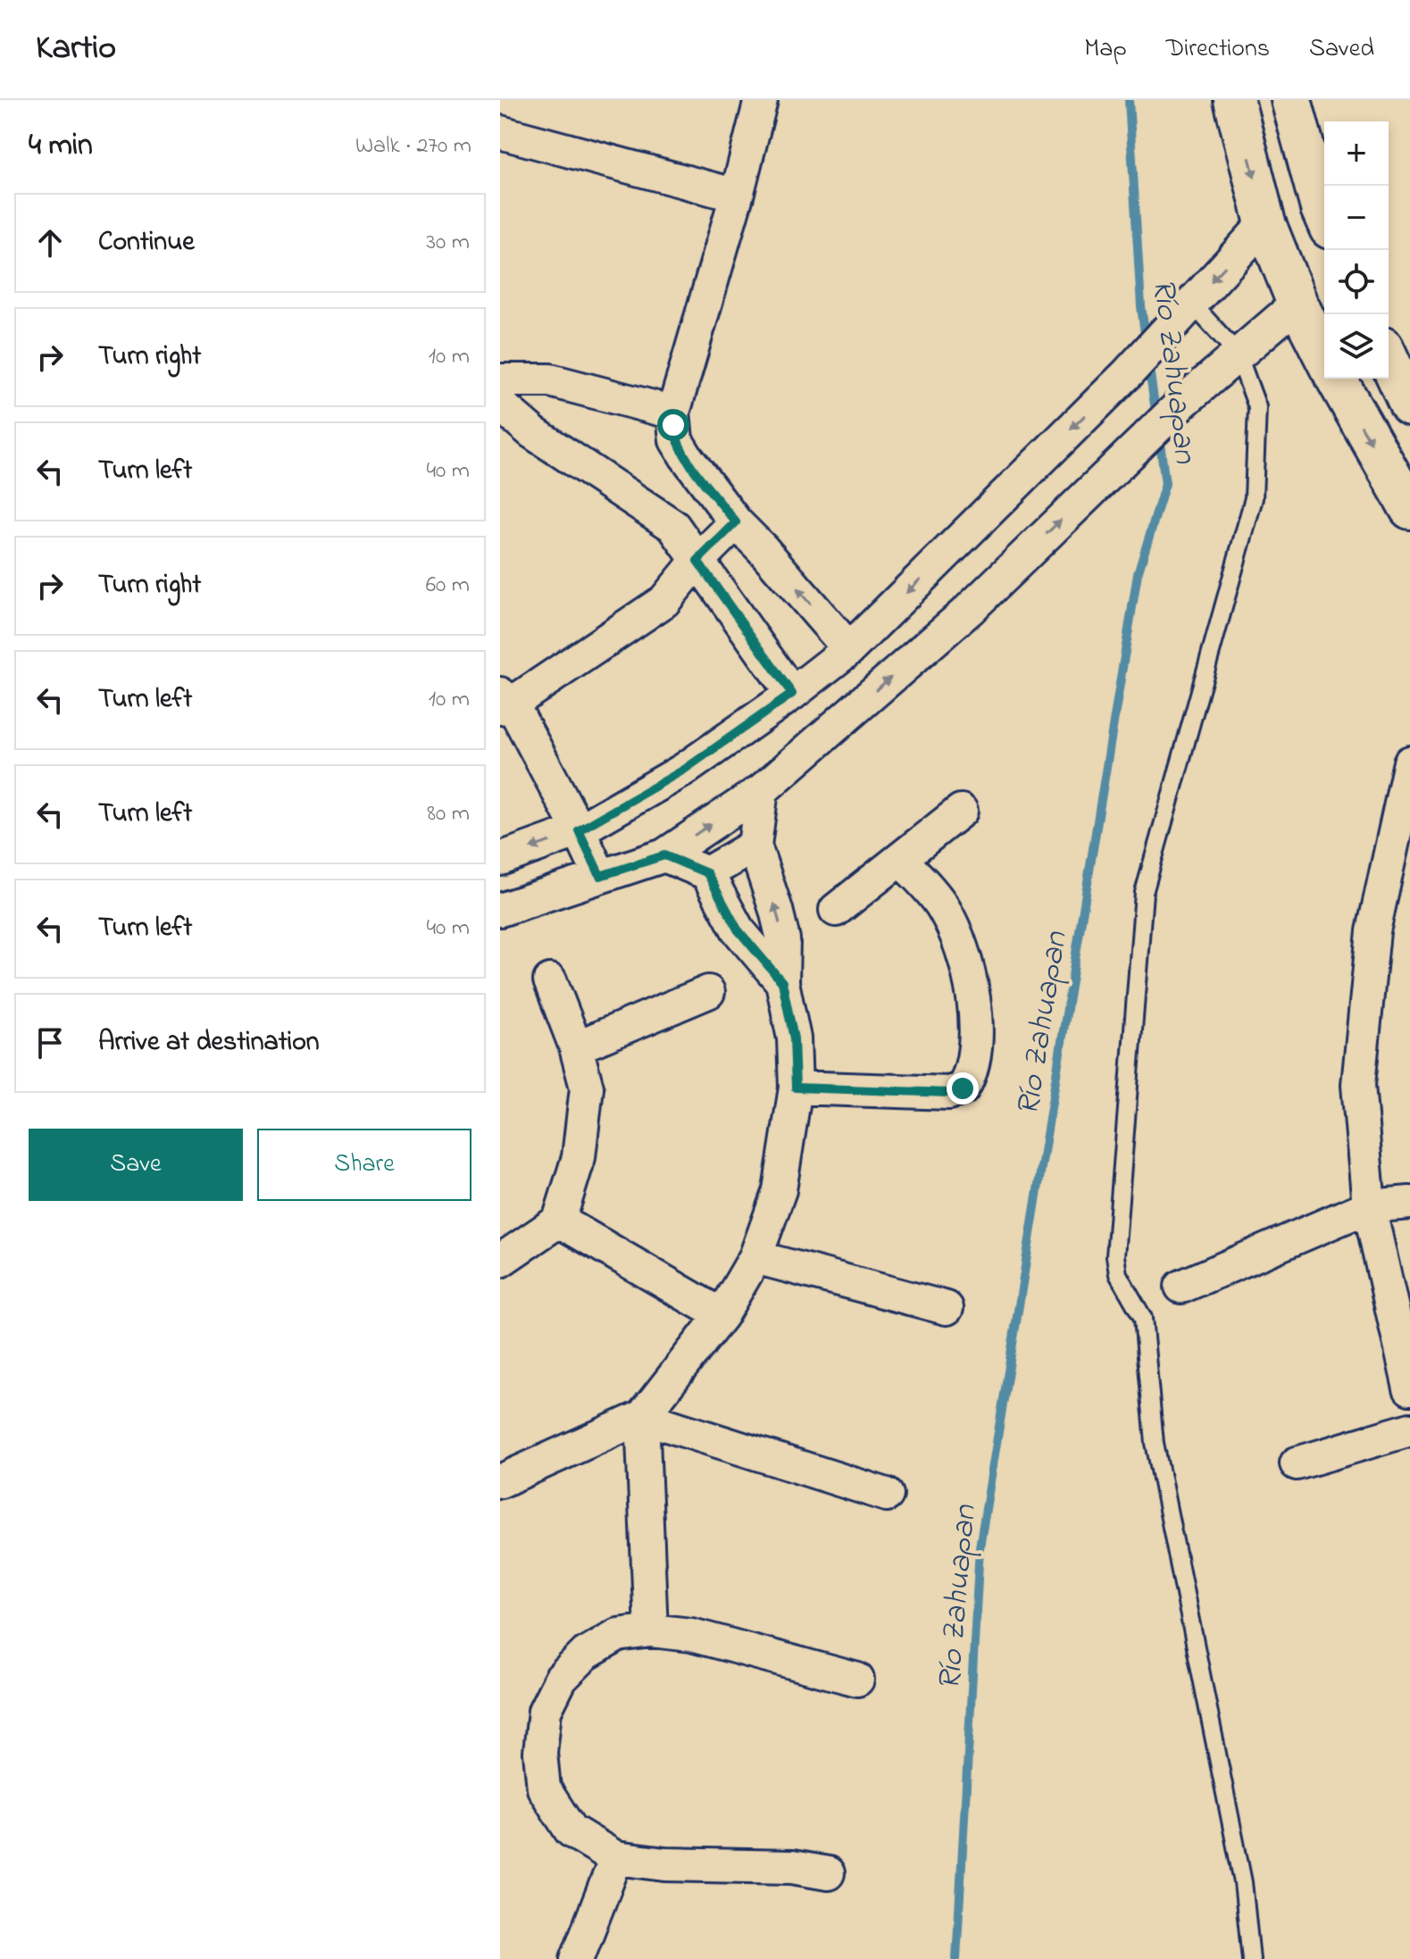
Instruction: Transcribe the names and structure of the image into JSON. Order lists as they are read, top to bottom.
{
  "water": ["Río Zahuapan"],
  "page": {
    "header": "Kartio",
    "nav": ["Map", "Directions", "Saved"],
    "heading": ["4 min", "Walk · 270 m"],
    "map_buttons": ["+", "−"],
    "list": [
      ["Continue", "30 m"],
      ["Turn right", "10 m"],
      ["Turn left", "40 m"],
      ["Turn right", "60 m"],
      ["Turn left", "10 m"],
      ["Turn left", "80 m"],
      ["Turn left", "40 m"],
      "Arrive at destination"
    ],
    "buttons": ["Save", "Share"]
  }
}
